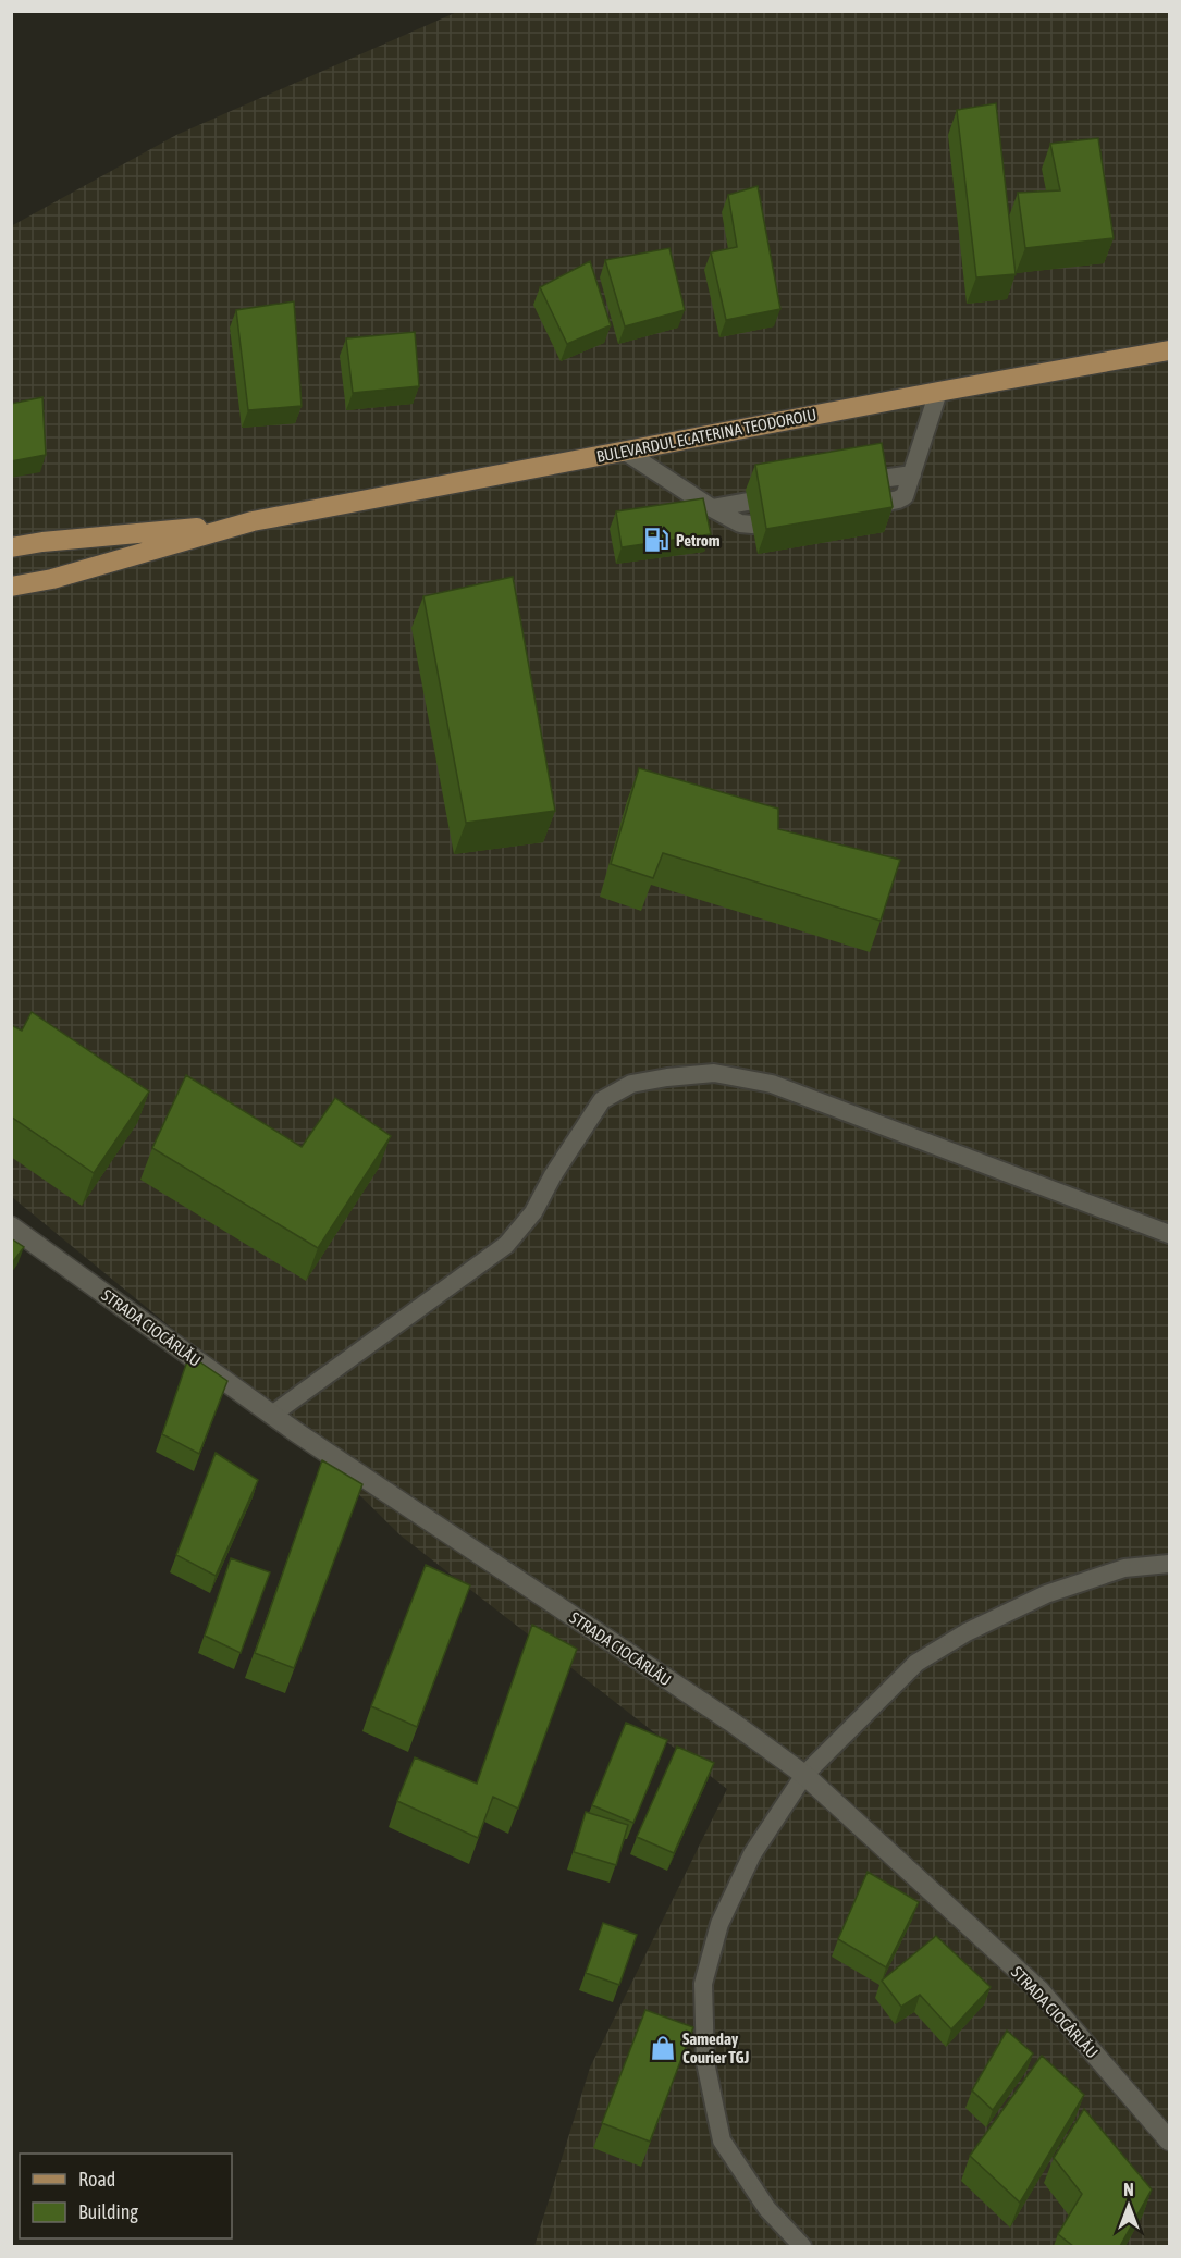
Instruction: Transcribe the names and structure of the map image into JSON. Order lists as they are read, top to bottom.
{
  "streets": {
    "main road": ["BULEVARDUL ECATERINA TEODOROIU", "STRADA CIOCÂRLĂU"]
  },
  "places": {
    "fuel station": ["Petrom"],
    "shop": ["Sameday Courier TGJ"]
  },
  "legend": ["Road", "Building"],
  "north": "top"
}
